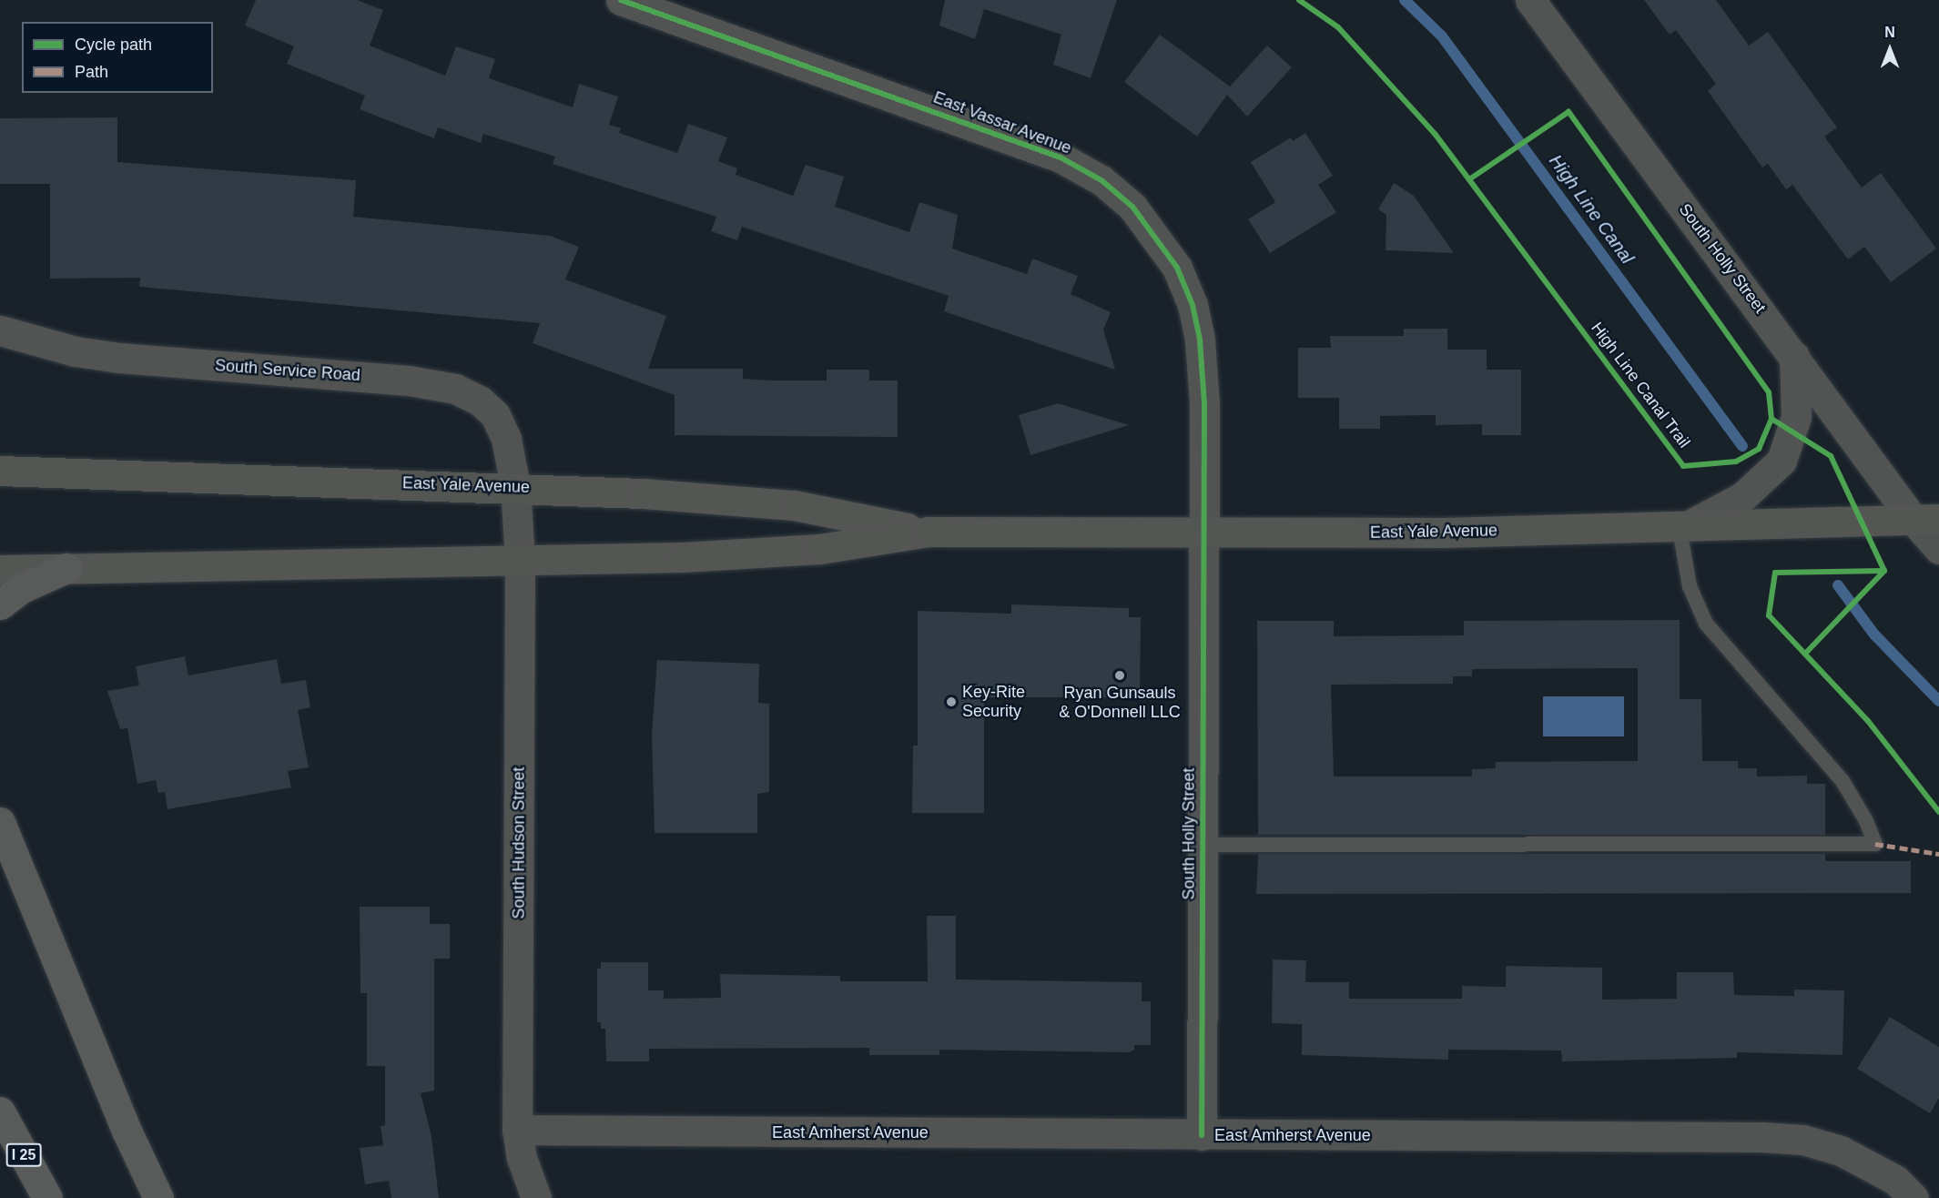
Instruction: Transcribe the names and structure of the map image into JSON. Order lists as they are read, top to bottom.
{
  "streets": {
    "highway": ["I 25"],
    "main road": ["East Yale Avenue"],
    "street": [
      "East Vassar Avenue",
      "South Holly Street",
      "South Service Road",
      "South Hudson Street",
      "East Amherst Avenue"
    ],
    "cycle path": ["High Line Canal Trail"]
  },
  "crossings": [
    ["East Vassar Avenue", "South Holly Street"],
    ["East Vassar Avenue", "East Yale Avenue"],
    ["South Holly Street", "East Yale Avenue"],
    ["South Holly Street", "East Amherst Avenue"],
    ["South Service Road", "East Yale Avenue"],
    ["South Service Road", "South Hudson Street"],
    ["East Yale Avenue", "South Hudson Street"],
    ["South Hudson Street", "East Amherst Avenue"]
  ],
  "water": ["High Line Canal"],
  "places": ["Ryan Gunsauls & O'Donnell LLC", "Key-Rite Security"],
  "legend": ["Cycle path", "Path"],
  "north": "top"
}
